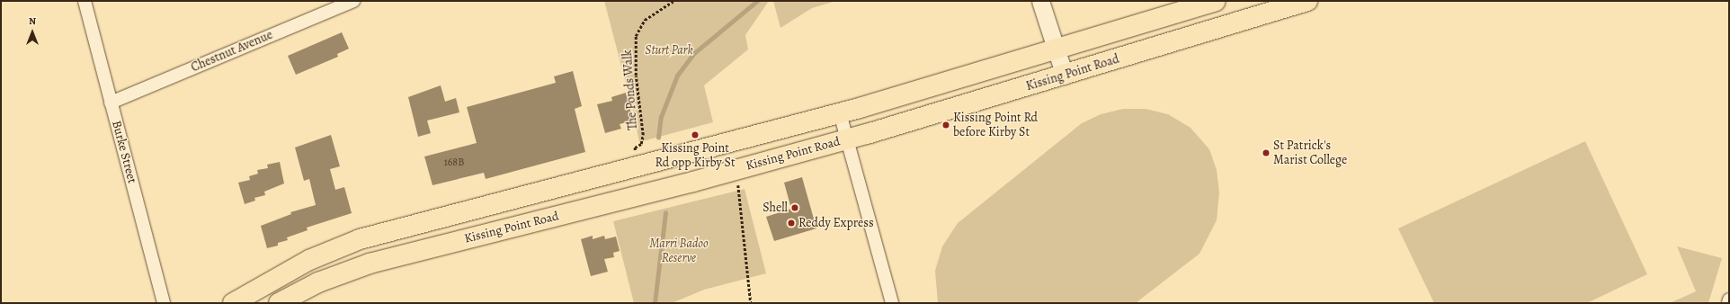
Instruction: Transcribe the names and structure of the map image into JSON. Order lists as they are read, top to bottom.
{
  "streets": {
    "main road": ["Kissing Point Road"],
    "street": ["Chestnut Avenue", "Burke Street"],
    "path": ["The Ponds Walk"]
  },
  "crossings": [
    ["Chestnut Avenue", "Burke Street"]
  ],
  "parks": ["Sturt Park", "Marri Badoo Reserve"],
  "places": [
    "Kissing Point Rd before Kirby St",
    "Kissing Point Rd opp Kirby St",
    "St Patrick's Marist College",
    "Shell",
    "Reddy Express"
  ],
  "house_numbers": ["168B"],
  "north": "top"
}
